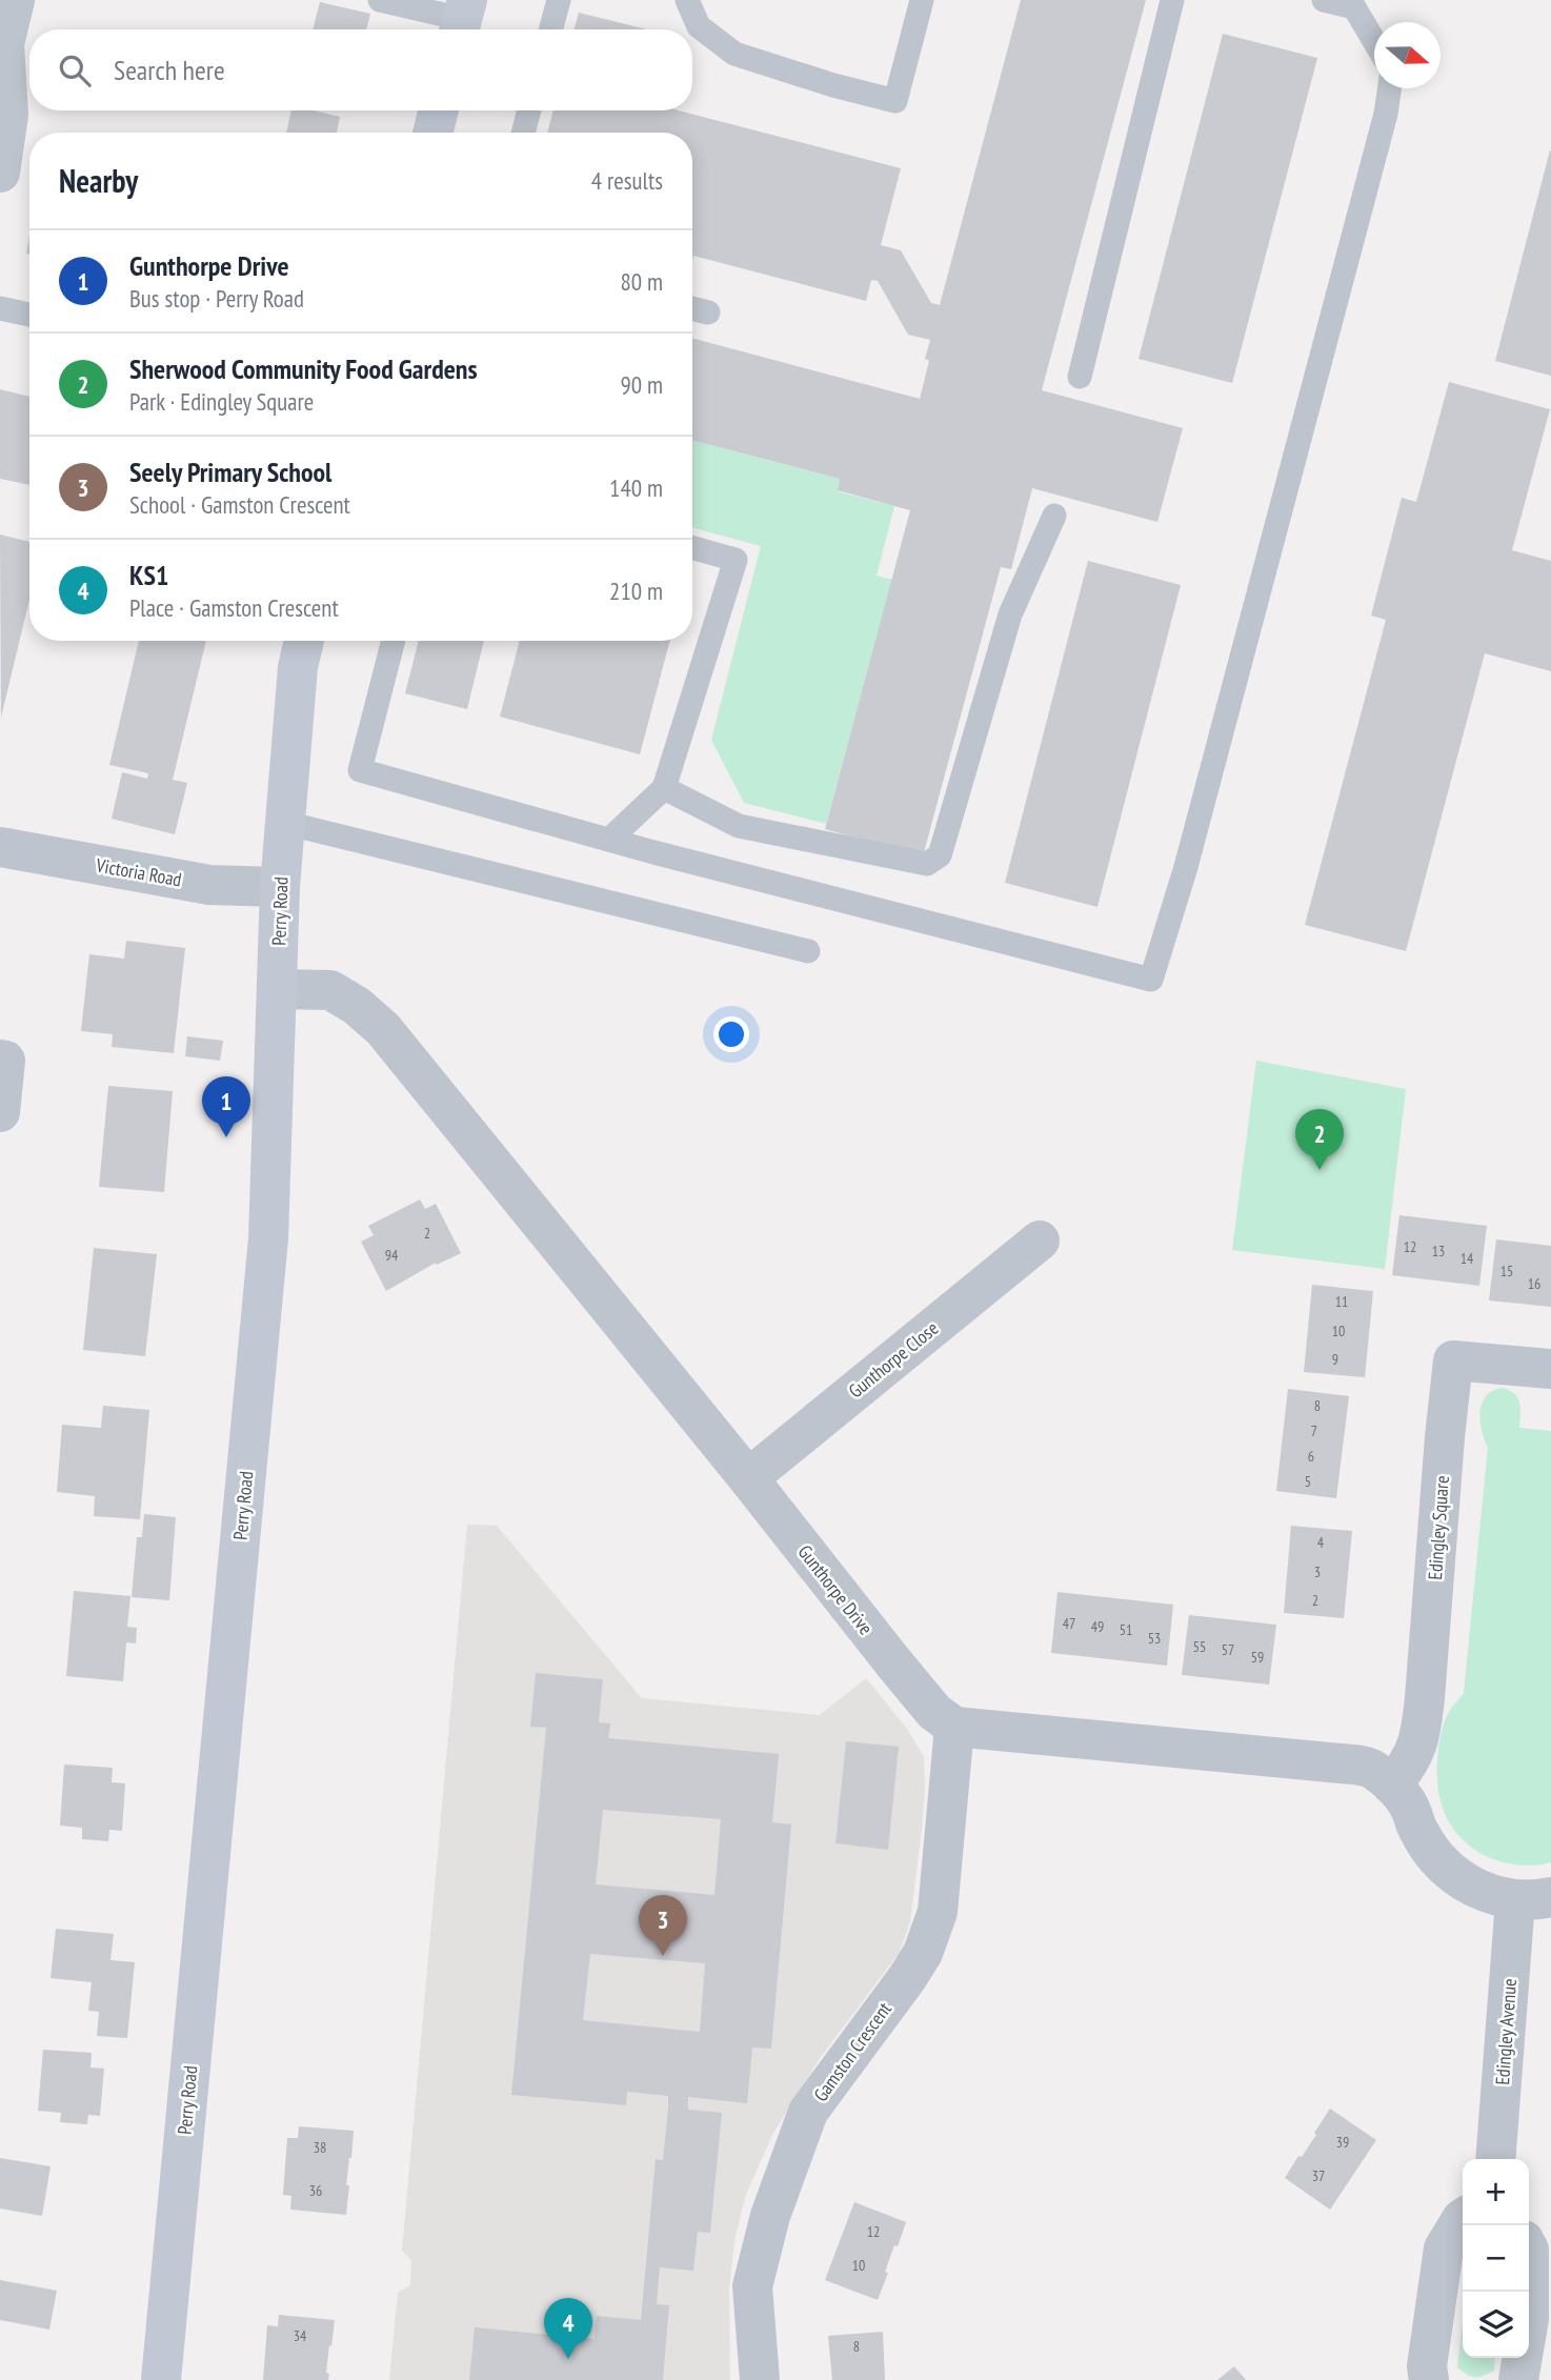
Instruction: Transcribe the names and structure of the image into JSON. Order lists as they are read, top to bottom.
{
  "streets": {
    "street": [
      "Victoria Road",
      "Perry Road",
      "Gunthorpe Close",
      "Edingley Square",
      "Gunthorpe Drive",
      "Edingley Avenue",
      "Gamston Crescent"
    ]
  },
  "crossings": [
    ["Victoria Road", "Perry Road"],
    ["Perry Road", "Gunthorpe Drive"],
    ["Gunthorpe Close", "Gunthorpe Drive"],
    ["Gunthorpe Drive", "Gamston Crescent"]
  ],
  "house_numbers": [
    "2",
    "12",
    "13",
    "94",
    "14",
    "15",
    "16",
    "11",
    "10",
    "9",
    "8",
    "7",
    "6",
    "5",
    "4",
    "3",
    "2",
    "47",
    "49",
    "51",
    "53",
    "55",
    "57",
    "59",
    "39",
    "38",
    "37",
    "36",
    "12",
    "10",
    "34",
    "8"
  ],
  "north": "right",
  "page": {
    "search": "Search here",
    "heading": ["Nearby", "4 results"],
    "list": [
      {
        "mark": "1",
        "name": "Gunthorpe Drive",
        "note": "Bus stop · Perry Road",
        "value": "80 m"
      },
      {
        "mark": "2",
        "name": "Sherwood Community Food Gardens",
        "note": "Park · Edingley Square",
        "value": "90 m"
      },
      {
        "mark": "3",
        "name": "Seely Primary School",
        "note": "School · Gamston Crescent",
        "value": "140 m"
      },
      {
        "mark": "4",
        "name": "KS1",
        "note": "Place · Gamston Crescent",
        "value": "210 m"
      }
    ],
    "pins": [
      "1",
      "2",
      "3",
      "4"
    ],
    "map_buttons": ["+", "−"]
  }
}
